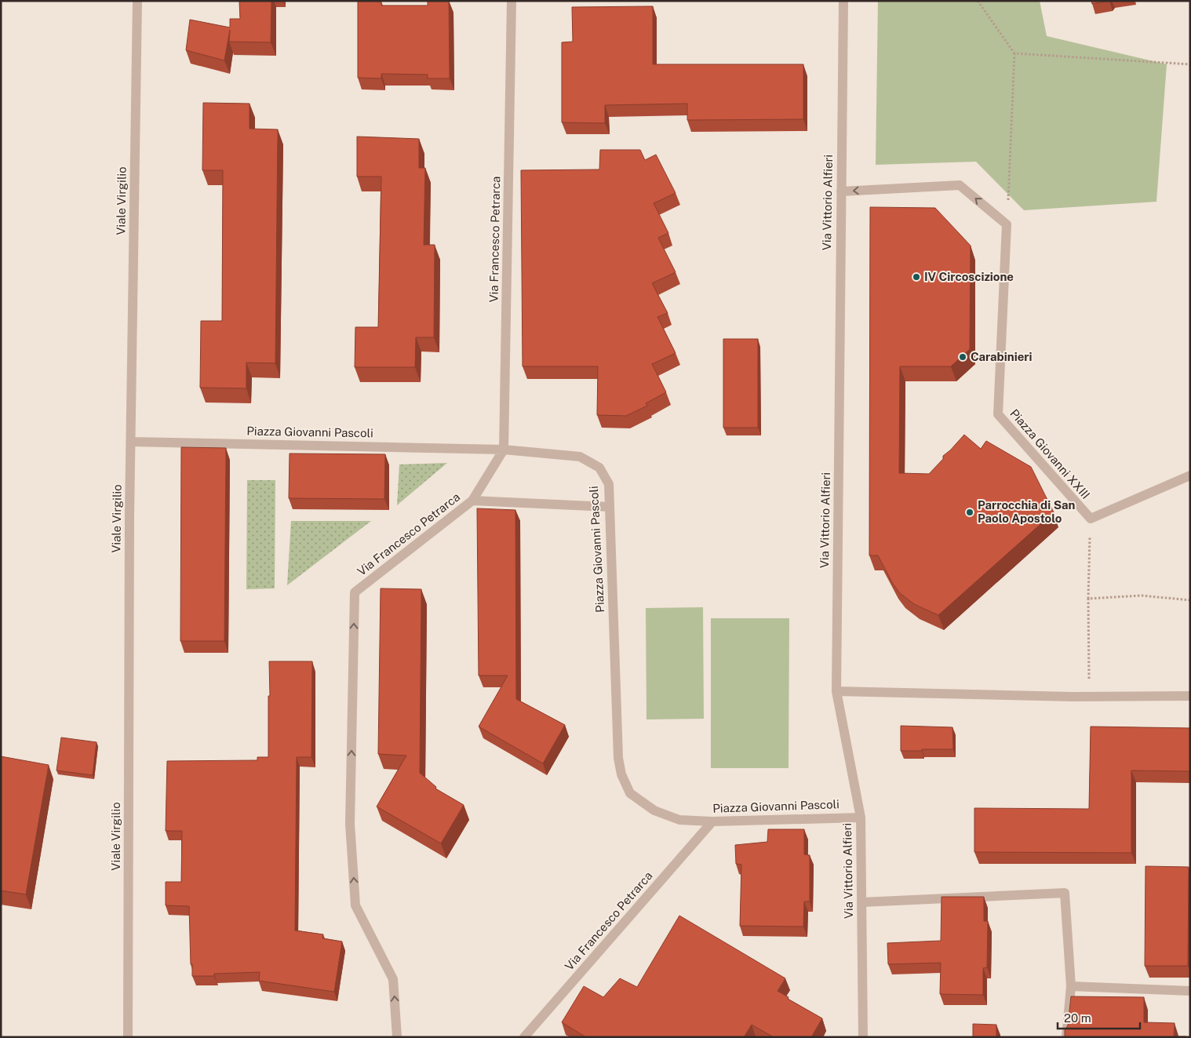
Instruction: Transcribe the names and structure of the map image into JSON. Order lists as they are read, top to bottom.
{
  "streets": {
    "street": [
      "Viale Virgilio",
      "Via Vittorio Alfieri",
      "Via Francesco Petrarca",
      "Piazza Giovanni Pascoli",
      "Piazza Giovanni XXIII"
    ]
  },
  "crossings": [
    ["Viale Virgilio", "Piazza Giovanni Pascoli"],
    ["Via Vittorio Alfieri", "Piazza Giovanni Pascoli"],
    ["Via Francesco Petrarca", "Piazza Giovanni Pascoli"]
  ],
  "one_way": ["Via Francesco Petrarca"],
  "places": ["IV Circoscizione", "Carabinieri", "Parrocchia di San Paolo Apostolo"],
  "scale_bar": "20 m"
}
